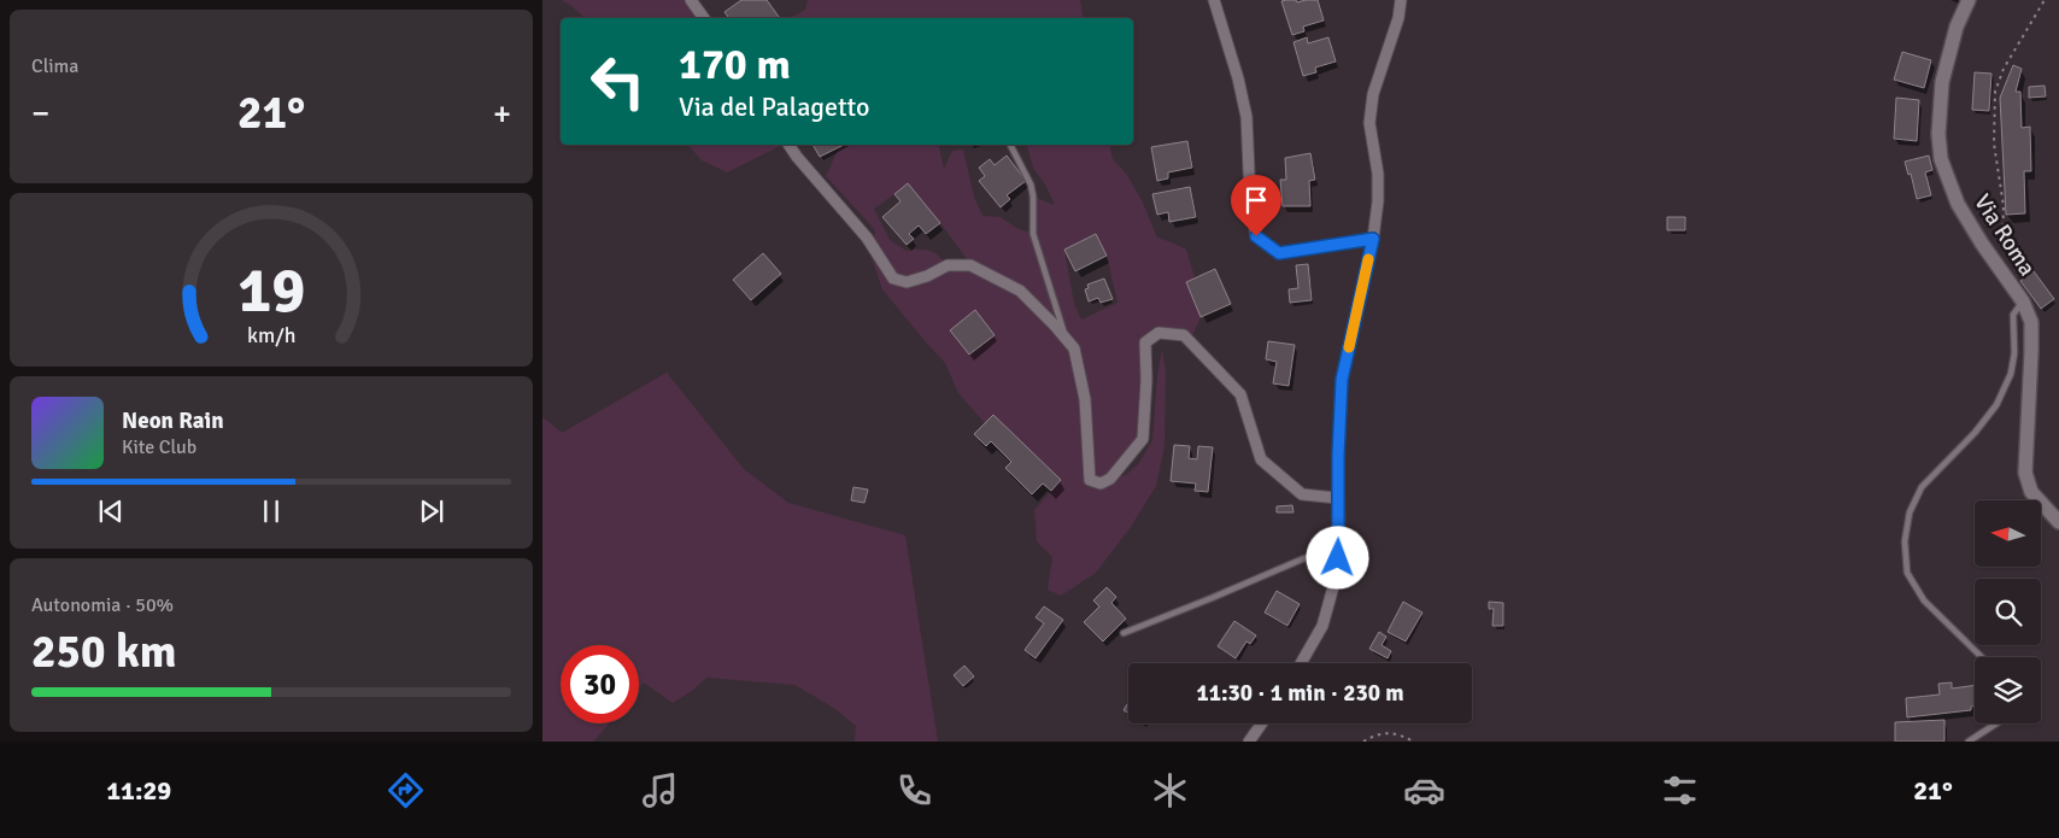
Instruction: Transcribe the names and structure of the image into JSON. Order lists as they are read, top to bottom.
{
  "streets": {
    "main road": ["Via Roma"]
  },
  "north": "left",
  "page": {
    "tile": [
      "Clima",
      ["Autonomia · 50%", "250 km"]
    ],
    "turn": ["170 m", "Via del Palagetto"],
    "heat": ["−", "21°", "+"],
    "song": ["Neon Rain", "Kite Club"],
    "limit": "30",
    "trip": "11:30 · 1 min · 230 m",
    "tabs": ["11:29", "21°"],
    "gauge": ["19", "km/h"]
  }
}
